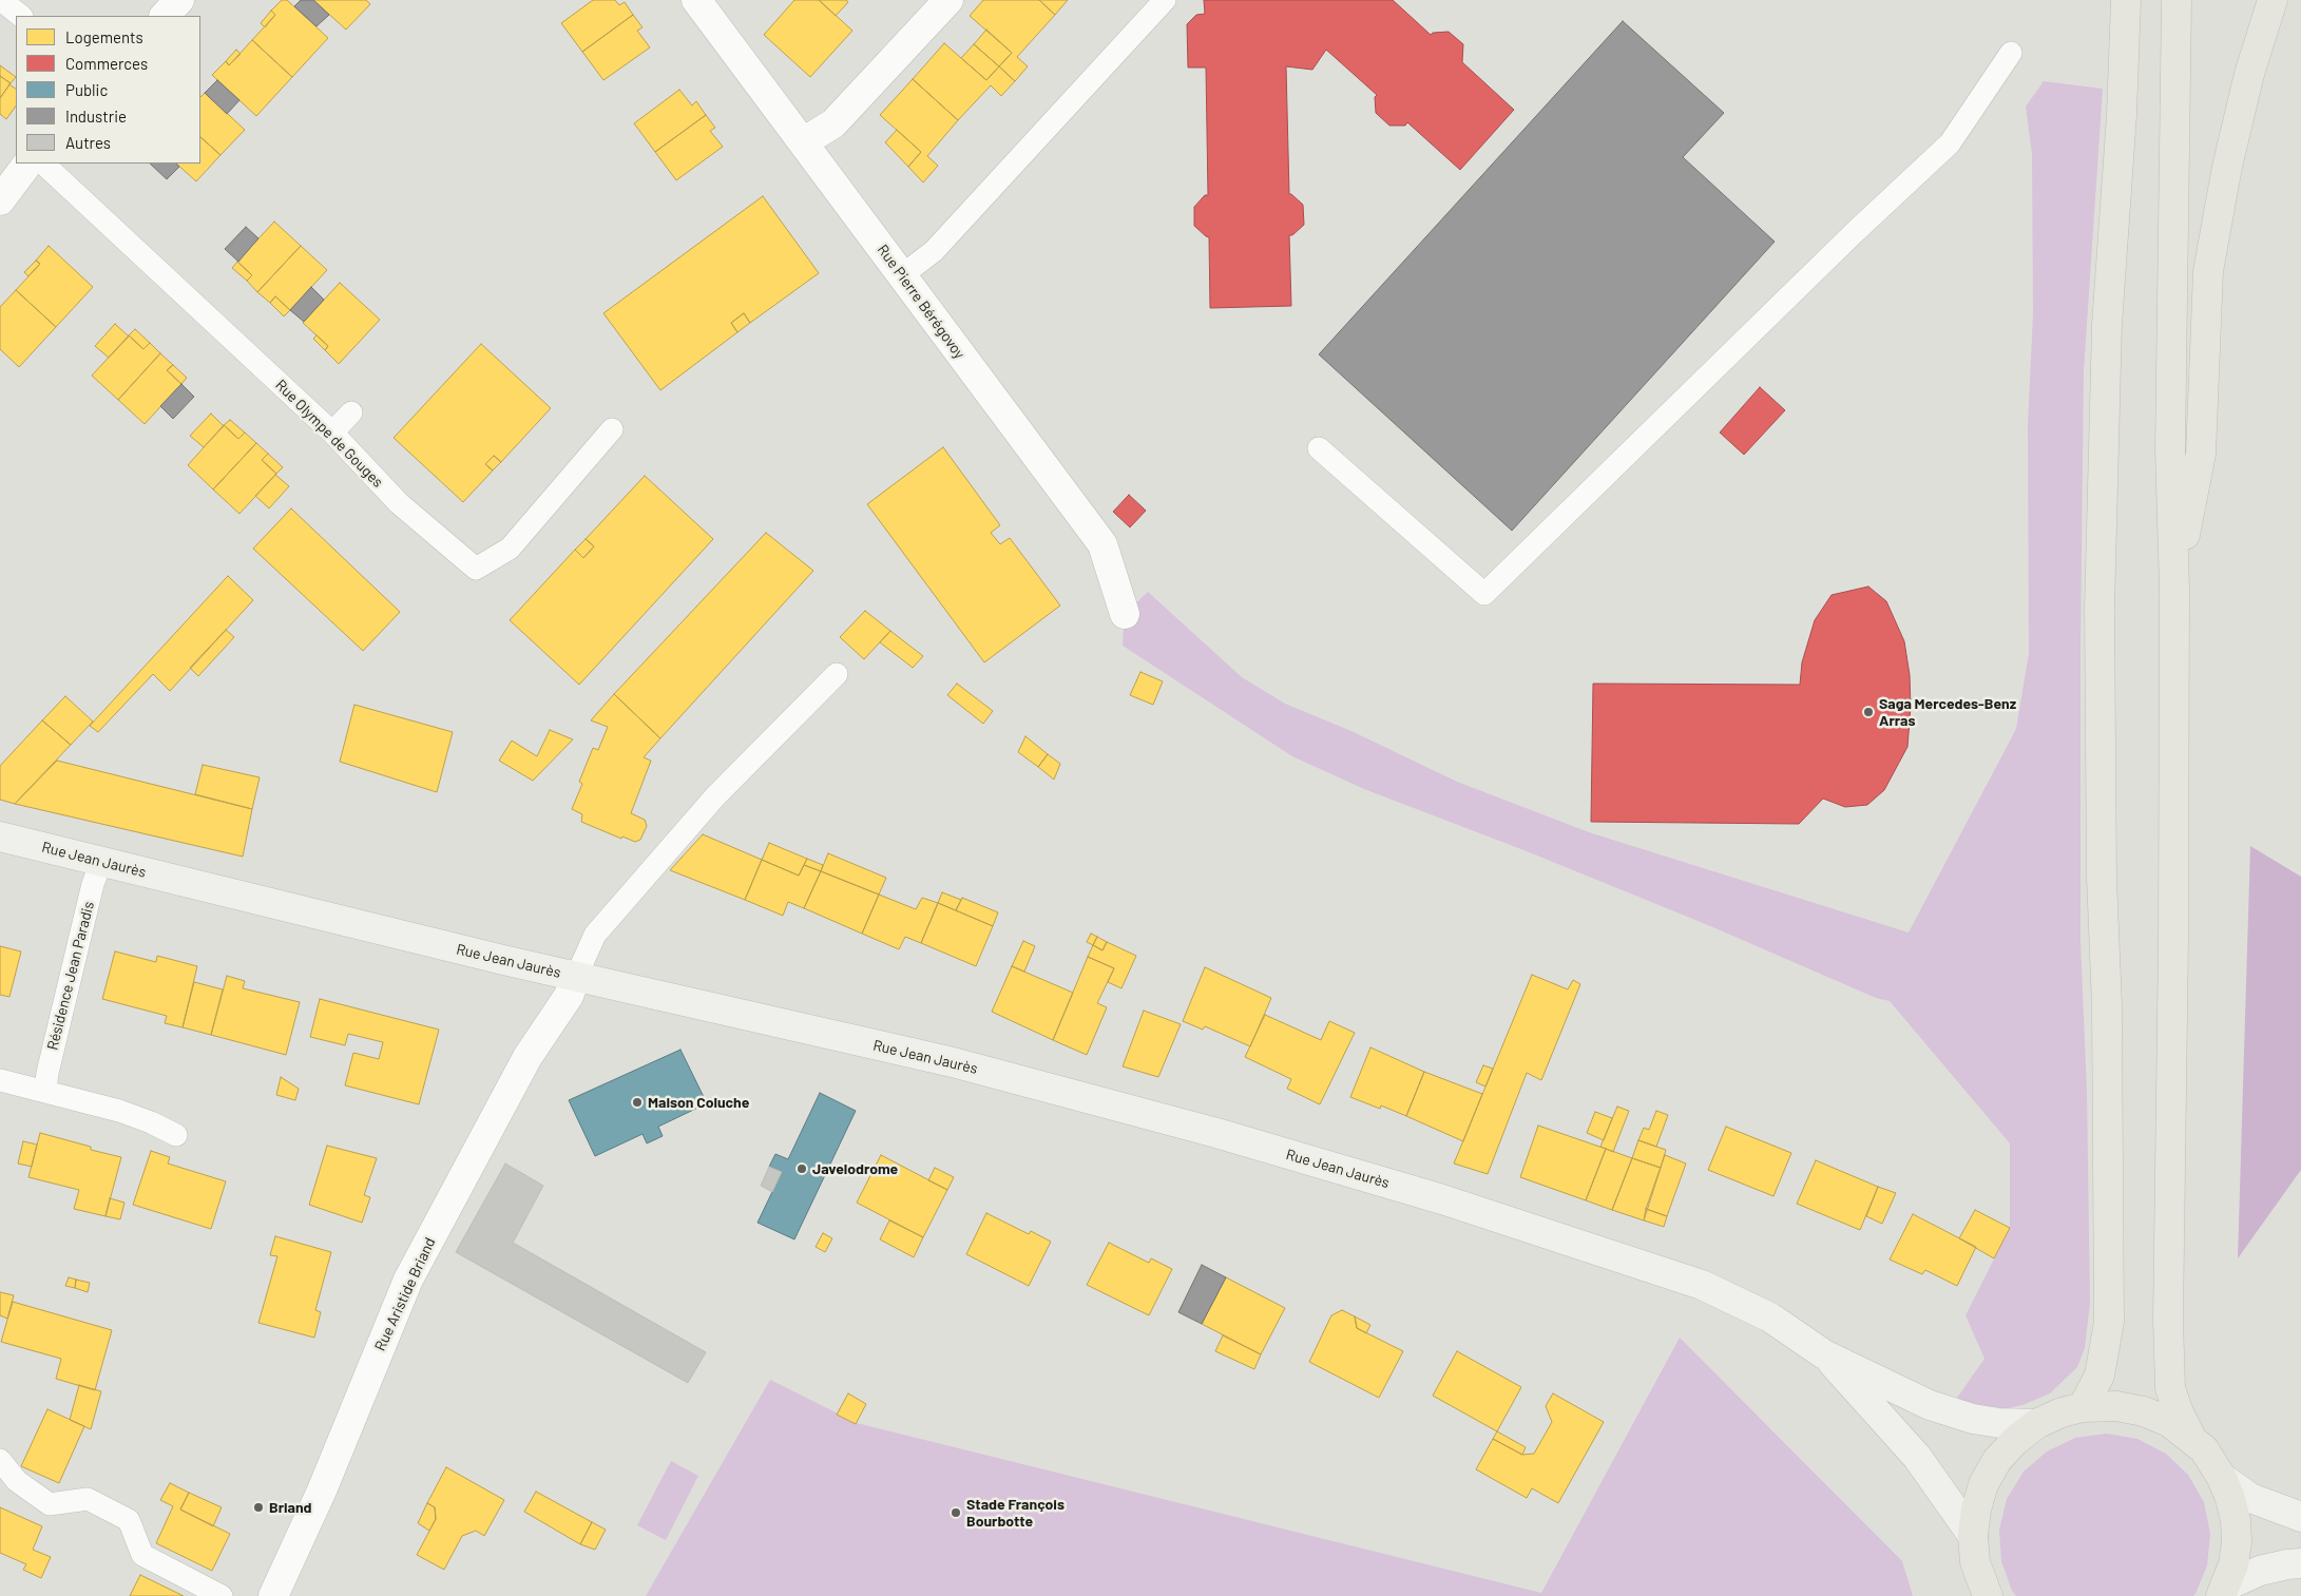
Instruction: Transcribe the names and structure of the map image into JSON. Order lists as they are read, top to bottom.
{
  "streets": {
    "main road": ["Rue Jean Jaurès"],
    "street": ["Rue Pierre Bérégovoy", "Rue Aristide Briand"],
    "lane": ["Rue Olympe de Gouges", "Résidence Jean Paradis"]
  },
  "crossings": [
    ["Rue Jean Jaurès", "Résidence Jean Paradis"],
    ["Rue Jean Jaurès", "Rue Aristide Briand"]
  ],
  "places": [
    "Saga Mercedes-Benz Arras",
    "Maison Coluche",
    "Javelodrome",
    "Briand",
    "Stade François Bourbotte"
  ],
  "legend": [
    "Logements",
    "Commerces",
    "Public",
    "Industrie",
    "Autres"
  ]
}
